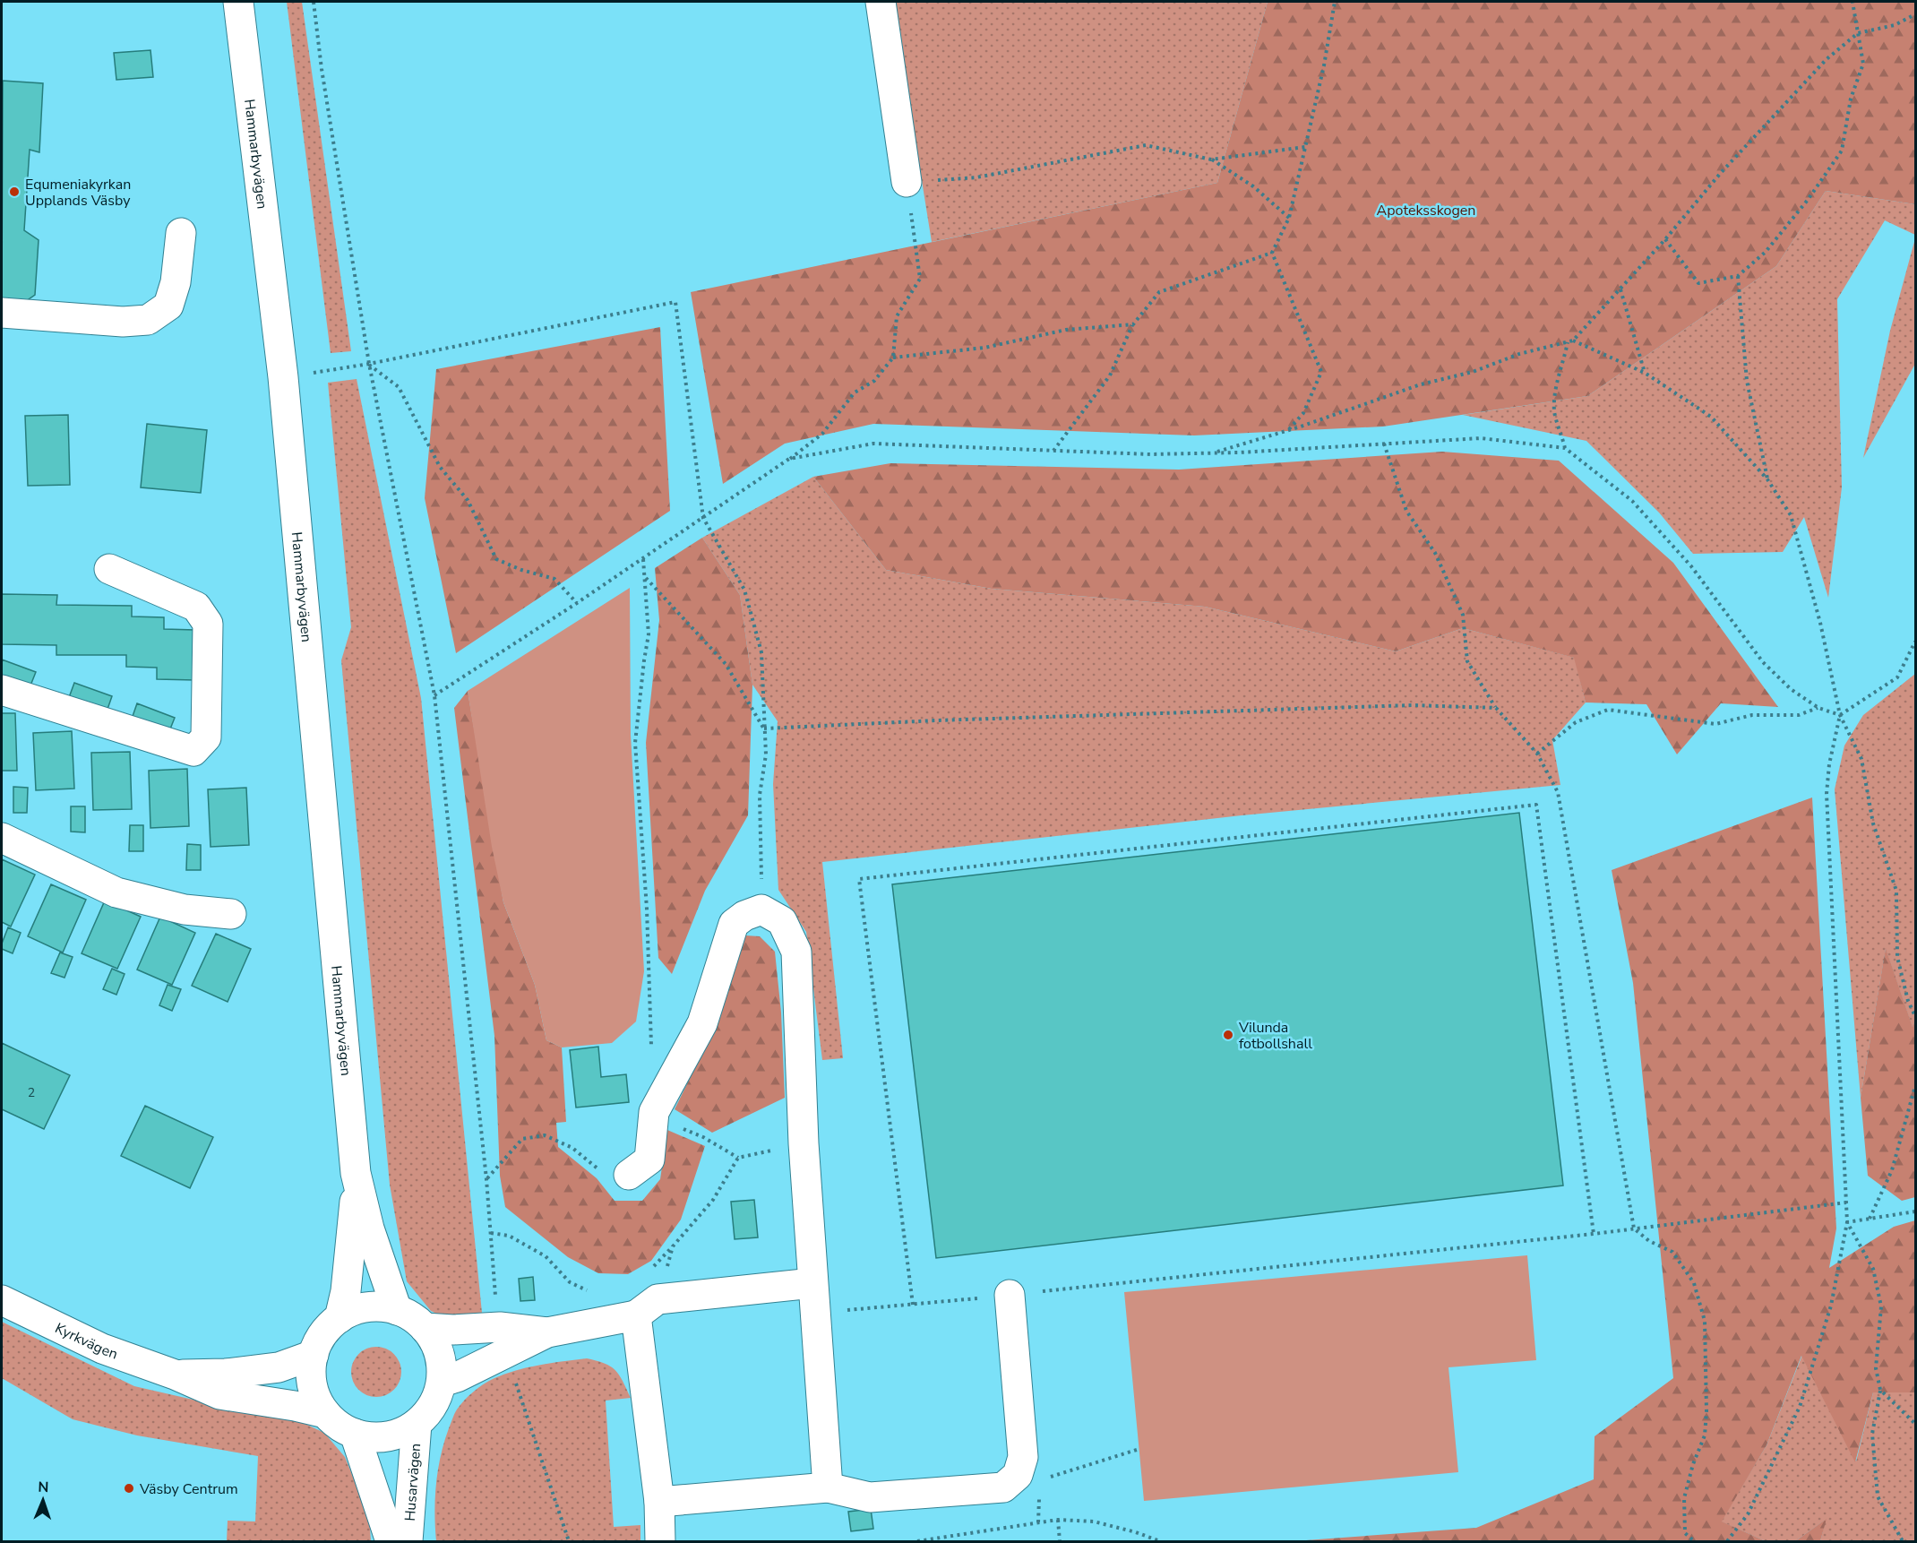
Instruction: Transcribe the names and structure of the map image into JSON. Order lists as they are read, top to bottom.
{
  "streets": {
    "street": ["Hammarbyvägen", "Kyrkvägen", "Husarvägen"]
  },
  "crossings": [
    ["Hammarbyvägen", "Kyrkvägen"],
    ["Hammarbyvägen", "Husarvägen"],
    ["Kyrkvägen", "Husarvägen"]
  ],
  "parks": ["Apoteksskogen"],
  "places": ["Equmeniakyrkan Upplands Väsby", "Vilunda fotbollshall", "Väsby Centrum"],
  "house_numbers": ["2"],
  "north": "top"
}
